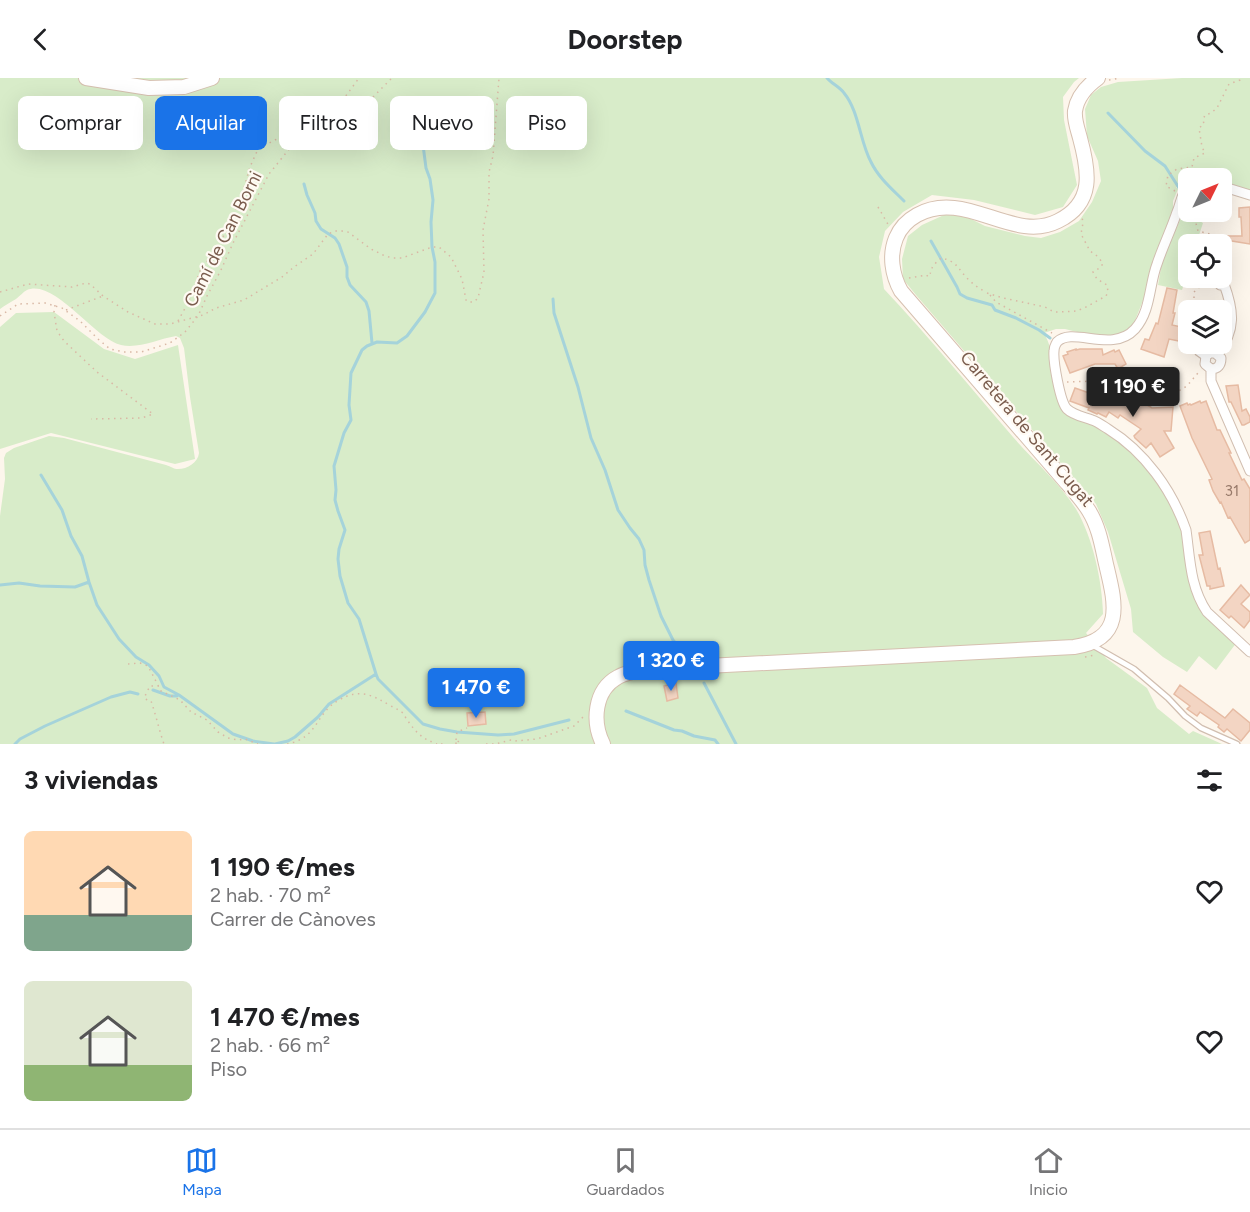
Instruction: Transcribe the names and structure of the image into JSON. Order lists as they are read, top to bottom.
{
  "streets": {
    "main road": ["Carretera de Sant Cugat"],
    "path": ["Camí de Can Borni"]
  },
  "house_numbers": ["31"],
  "north": "top right",
  "page": {
    "header": "Doorstep",
    "chip": [
      "Comprar",
      "Alquilar",
      "Filtros",
      "Nuevo",
      "Piso"
    ],
    "price": ["1 190 €", "1 320 €", "1 470 €"],
    "heading": "3 viviendas",
    "list": [
      {
        "name": "1 190 €/mes",
        "note": "2 hab. · 70 m² · Carrer de Cànoves"
      },
      {
        "name": "1 470 €/mes",
        "note": "2 hab. · 66 m² · Piso"
      }
    ],
    "tabs": ["Mapa", "Guardados", "Inicio"]
  }
}
